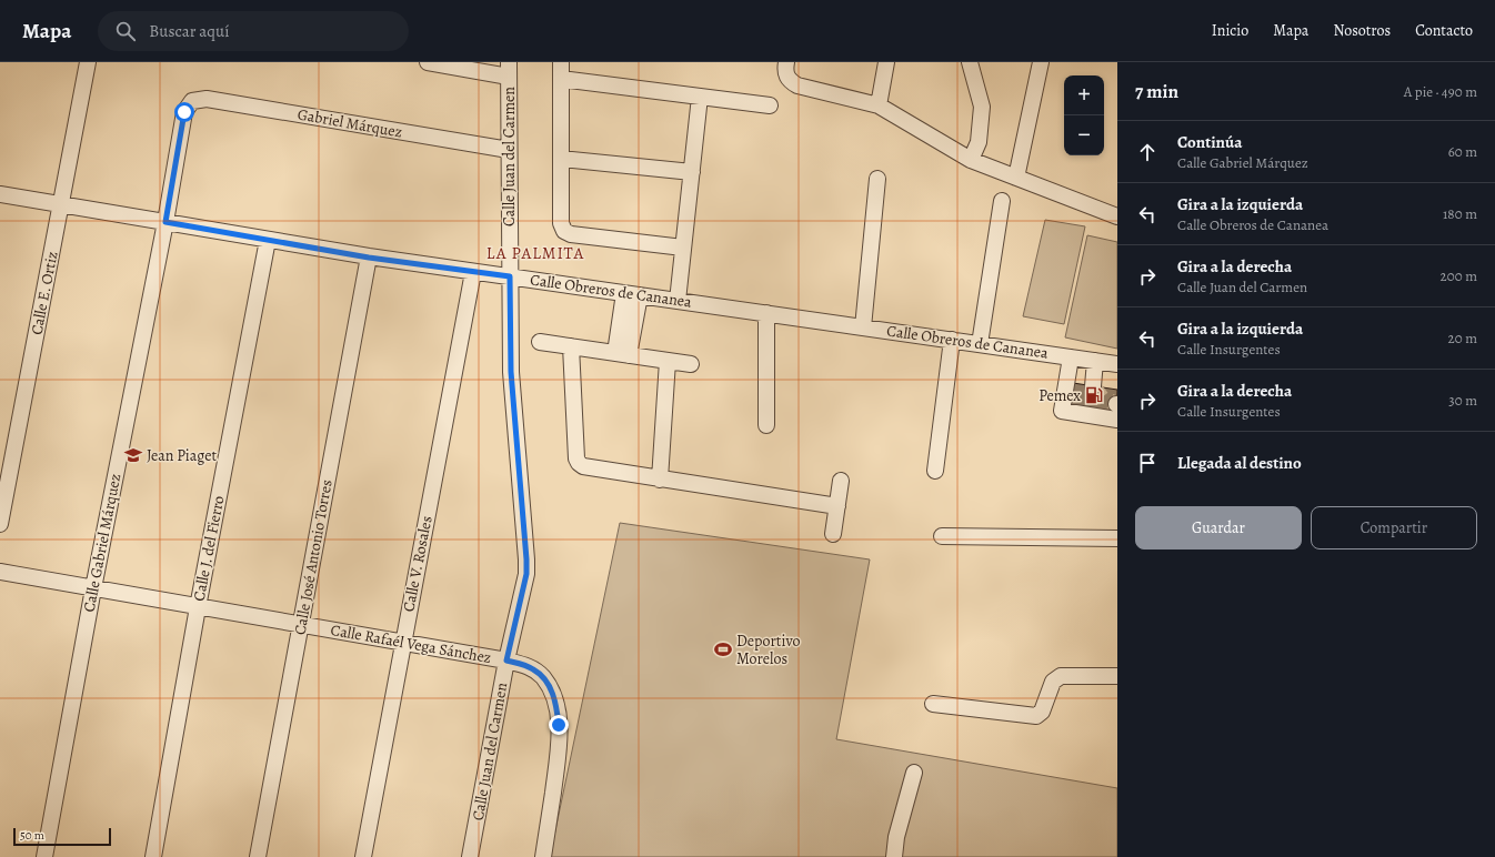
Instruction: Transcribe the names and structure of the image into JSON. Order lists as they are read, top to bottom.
{
  "streets": {
    "street": [
      "Gabriel Márquez",
      "Calle Juan del Carmen",
      "Calle Obreros de Cananea",
      "Calle E. Ortiz",
      "Calle Gabriel Márquez",
      "Calle J. del Fierro",
      "Calle José Antonio Torres",
      "Calle V. Rosales",
      "Calle Rafaél Vega Sánchez"
    ]
  },
  "crossings": [
    ["Gabriel Márquez", "Calle Juan del Carmen"],
    ["Gabriel Márquez", "Calle Gabriel Márquez"],
    ["Calle Juan del Carmen", "Calle Obreros de Cananea"],
    ["Calle Juan del Carmen", "Calle Rafaél Vega Sánchez"],
    ["Calle Obreros de Cananea", "Calle E. Ortiz"],
    ["Calle Obreros de Cananea", "Calle Gabriel Márquez"],
    ["Calle Obreros de Cananea", "Calle J. del Fierro"],
    ["Calle Obreros de Cananea", "Calle José Antonio Torres"],
    ["Calle Obreros de Cananea", "Calle V. Rosales"],
    ["Calle Gabriel Márquez", "Calle Rafaél Vega Sánchez"],
    ["Calle J. del Fierro", "Calle Rafaél Vega Sánchez"],
    ["Calle José Antonio Torres", "Calle Rafaél Vega Sánchez"],
    ["Calle V. Rosales", "Calle Rafaél Vega Sánchez"]
  ],
  "districts": ["LA PALMITA"],
  "places": {
    "fuel station": ["Pemex"],
    "school or university": ["Jean Piaget"],
    "sports": ["Deportivo Morelos"]
  },
  "scale_bar": "50 m",
  "page": {
    "header": "Mapa",
    "search": "Buscar aquí",
    "nav": [
      "Inicio",
      "Mapa",
      "Nosotros",
      "Contacto"
    ],
    "heading": ["7 min", "A pie · 490 m"],
    "map_buttons": ["+", "−"],
    "list": [
      ["Continúa", "Calle Gabriel Márquez", "60 m"],
      ["Gira a la izquierda", "Calle Obreros de Cananea", "180 m"],
      ["Gira a la derecha", "Calle Juan del Carmen", "200 m"],
      ["Gira a la izquierda", "Calle Insurgentes", "20 m"],
      ["Gira a la derecha", "Calle Insurgentes", "30 m"],
      "Llegada al destino"
    ],
    "buttons": ["Guardar", "Compartir"],
    "scale": "50 m"
  }
}
